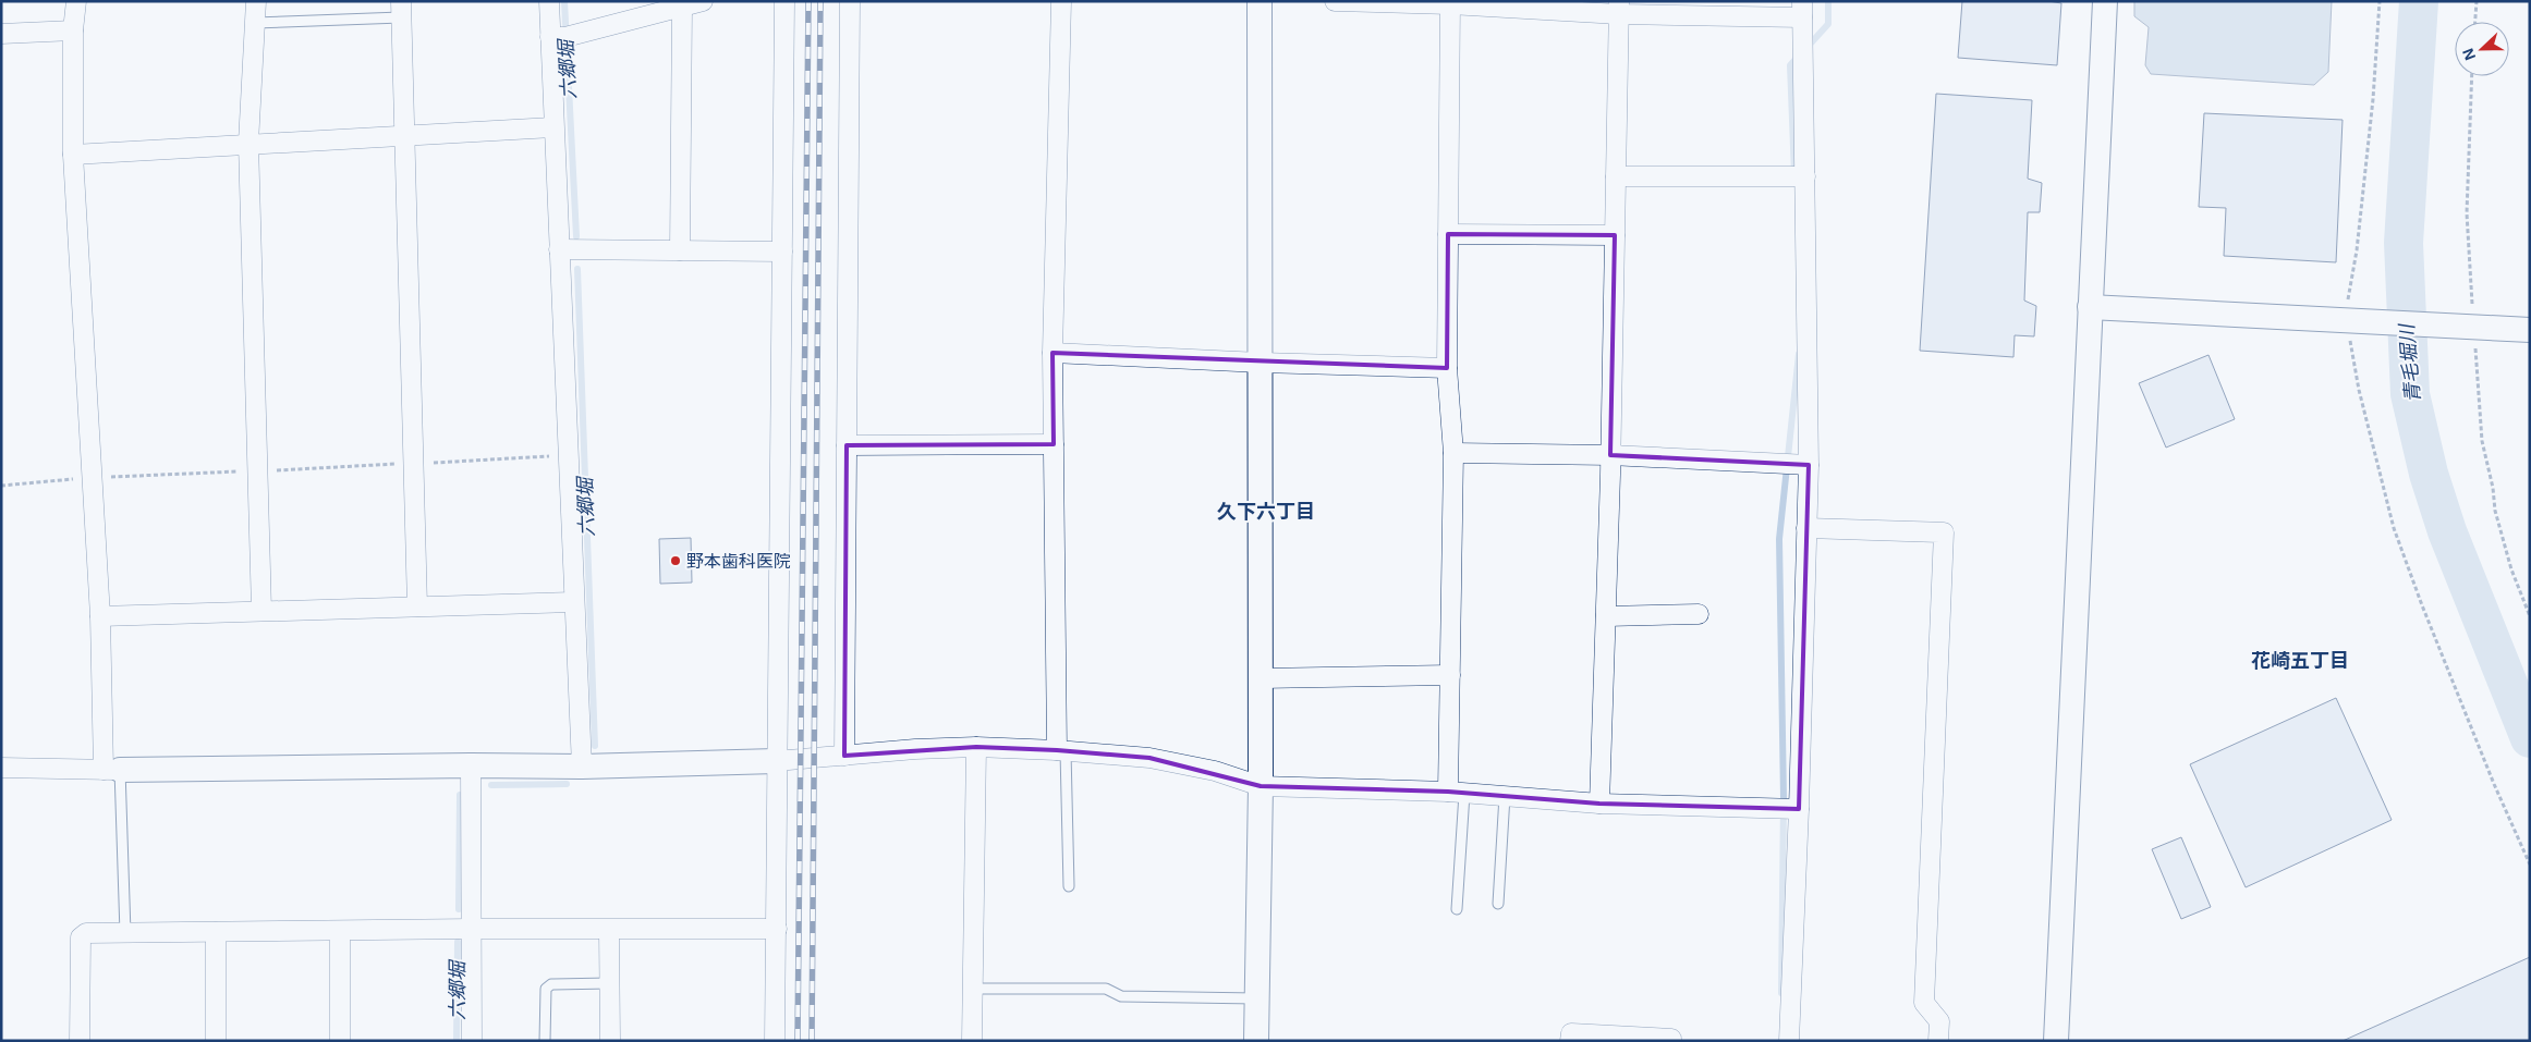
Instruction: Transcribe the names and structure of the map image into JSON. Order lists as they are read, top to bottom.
{
  "districts": ["久下六丁目", "花崎五丁目"],
  "water": ["六郷堀", "青毛堀川"],
  "places": ["野本歯科医院"],
  "north": "left"
}
